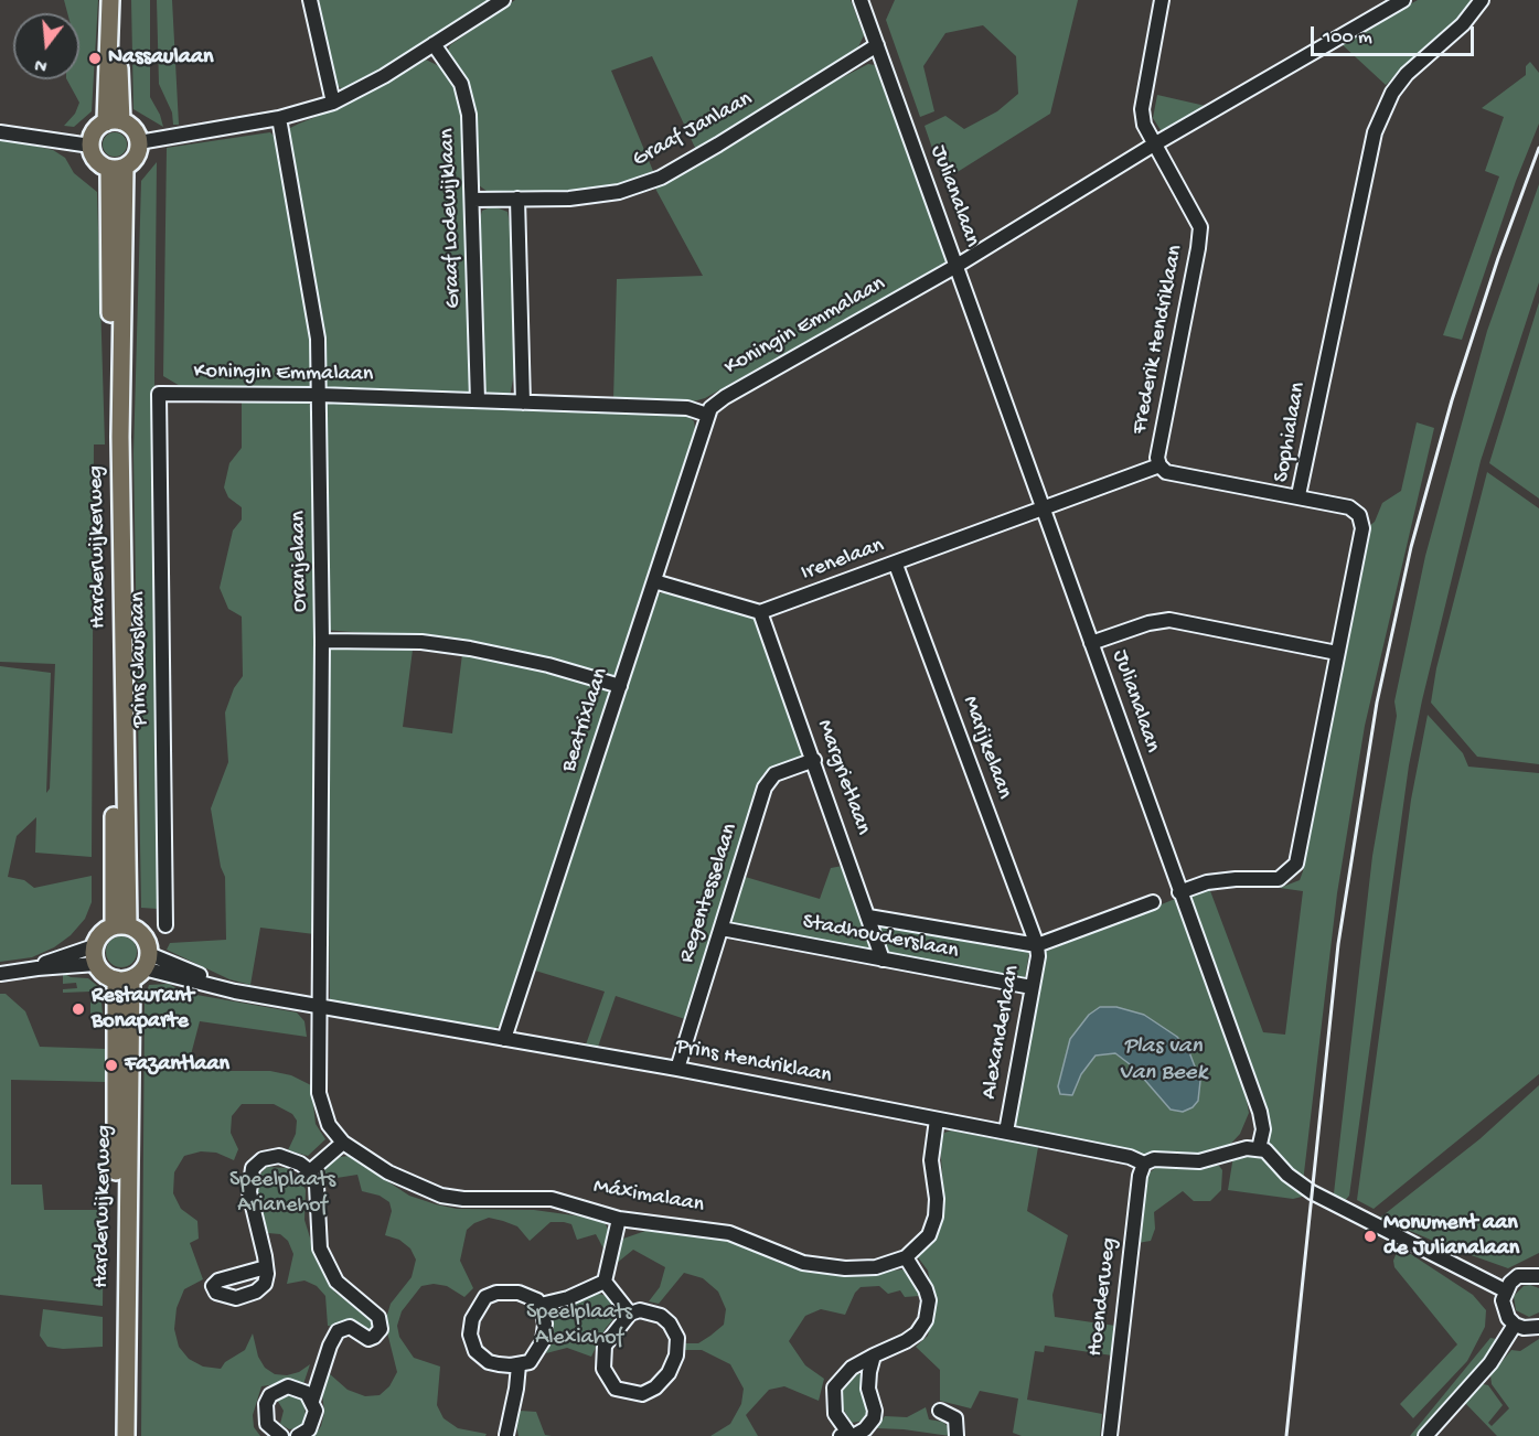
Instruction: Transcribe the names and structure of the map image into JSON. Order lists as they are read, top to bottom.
{
  "streets": {
    "main road": ["Harderwijkerweg"],
    "street": [
      "Graaf Janlaan",
      "Julianalaan",
      "Graaf Lodewijklaan",
      "Koningin Emmalaan",
      "Frederik Hendriklaan",
      "Sophialaan",
      "Irenelaan",
      "Oranjelaan",
      "Prins Clauslaan",
      "Beatrixlaan",
      "Marijkelaan",
      "Margrietlaan",
      "Regentesselaan",
      "Stadhouderslaan",
      "Alexanderlaan",
      "Prins Hendriklaan",
      "Máximalaan",
      "Hoenderweg"
    ]
  },
  "crossings": [
    ["Graaf Janlaan", "Julianalaan"],
    ["Graaf Janlaan", "Graaf Lodewijklaan"],
    ["Julianalaan", "Koningin Emmalaan"],
    ["Julianalaan", "Sophialaan"],
    ["Julianalaan", "Irenelaan"],
    ["Julianalaan", "Prins Hendriklaan"],
    ["Graaf Lodewijklaan", "Koningin Emmalaan"],
    ["Koningin Emmalaan", "Frederik Hendriklaan"],
    ["Koningin Emmalaan", "Oranjelaan"],
    ["Koningin Emmalaan", "Prins Clauslaan"],
    ["Koningin Emmalaan", "Beatrixlaan"],
    ["Frederik Hendriklaan", "Irenelaan"],
    ["Harderwijkerweg", "Prins Hendriklaan"],
    ["Irenelaan", "Marijkelaan"],
    ["Irenelaan", "Margrietlaan"],
    ["Oranjelaan", "Prins Hendriklaan"],
    ["Oranjelaan", "Máximalaan"],
    ["Beatrixlaan", "Prins Hendriklaan"],
    ["Marijkelaan", "Stadhouderslaan"],
    ["Marijkelaan", "Alexanderlaan"],
    ["Margrietlaan", "Regentesselaan"],
    ["Margrietlaan", "Stadhouderslaan"],
    ["Regentesselaan", "Stadhouderslaan"],
    ["Regentesselaan", "Prins Hendriklaan"],
    ["Stadhouderslaan", "Alexanderlaan"],
    ["Alexanderlaan", "Prins Hendriklaan"],
    ["Prins Hendriklaan", "Máximalaan"],
    ["Prins Hendriklaan", "Hoenderweg"]
  ],
  "water": ["Plas van Van Beek"],
  "parks": ["Speelplaats Arianehof", "Speelplaats Alexiahof"],
  "places": [
    "Nassaulaan",
    "Restaurant Bonaparte",
    "Fazantlaan",
    "Monument aan de Julianalaan"
  ],
  "scale_bar": "100 m",
  "north": "bottom"
}
